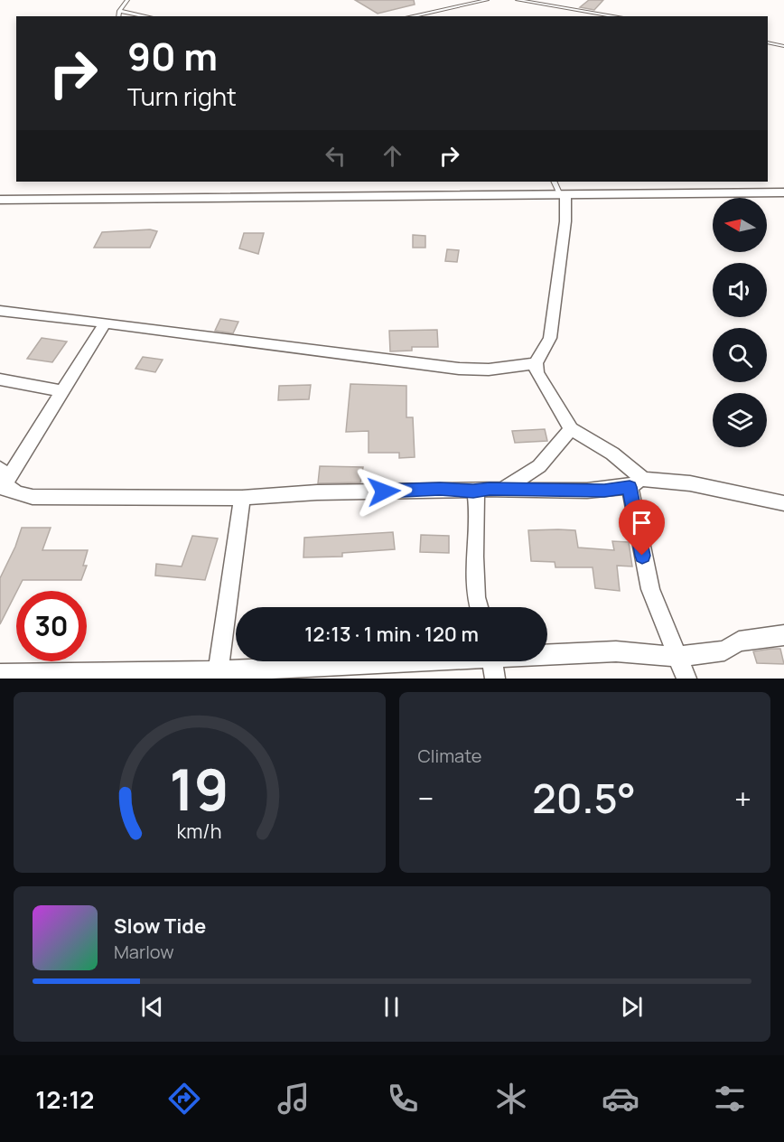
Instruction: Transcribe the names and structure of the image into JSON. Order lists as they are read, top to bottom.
{
  "north": "left",
  "page": {
    "turn": ["90 m", "Turn right"],
    "limit": "30",
    "trip": "12:13 · 1 min · 120 m",
    "tile": "Climate",
    "heat": ["−", "20.5°", "+"],
    "song": ["Slow Tide", "Marlow"],
    "tabs": "12:12",
    "gauge": ["19", "km/h"]
  }
}
